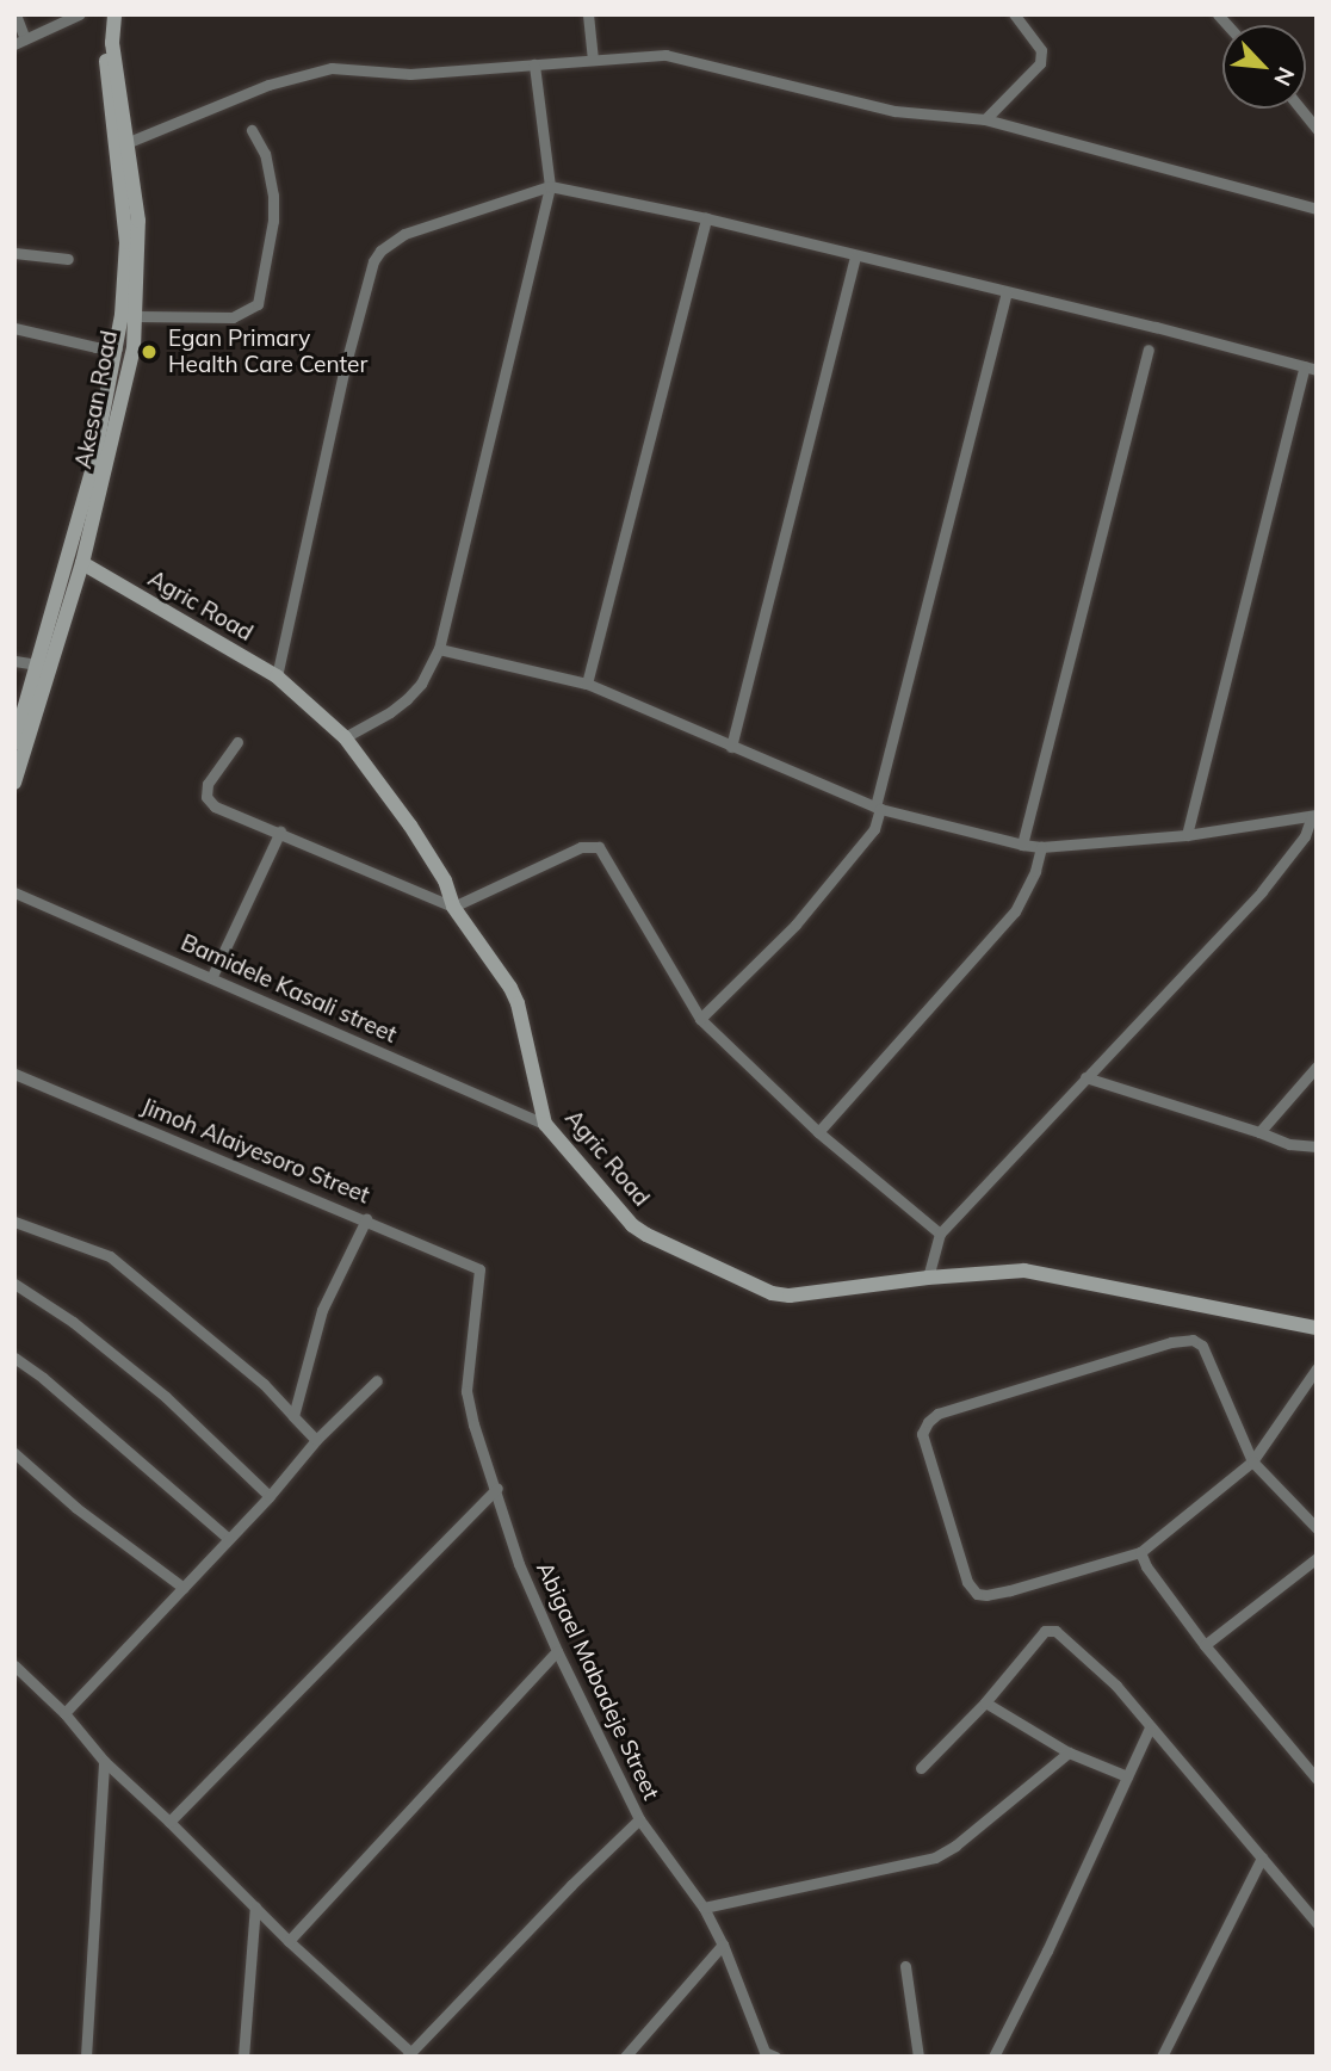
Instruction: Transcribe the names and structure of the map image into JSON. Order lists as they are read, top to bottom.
{
  "streets": {
    "street": [
      "Akesan Road",
      "Agric Road",
      "Bamidele Kasali street",
      "Jimoh Alaiyesoro Street",
      "Abigael Mabadeje Street"
    ]
  },
  "crossings": [
    ["Akesan Road", "Agric Road"],
    ["Agric Road", "Bamidele Kasali street"],
    ["Jimoh Alaiyesoro Street", "Abigael Mabadeje Street"]
  ],
  "places": ["Egan Primary Health Care Center"],
  "north": "bottom right"
}
